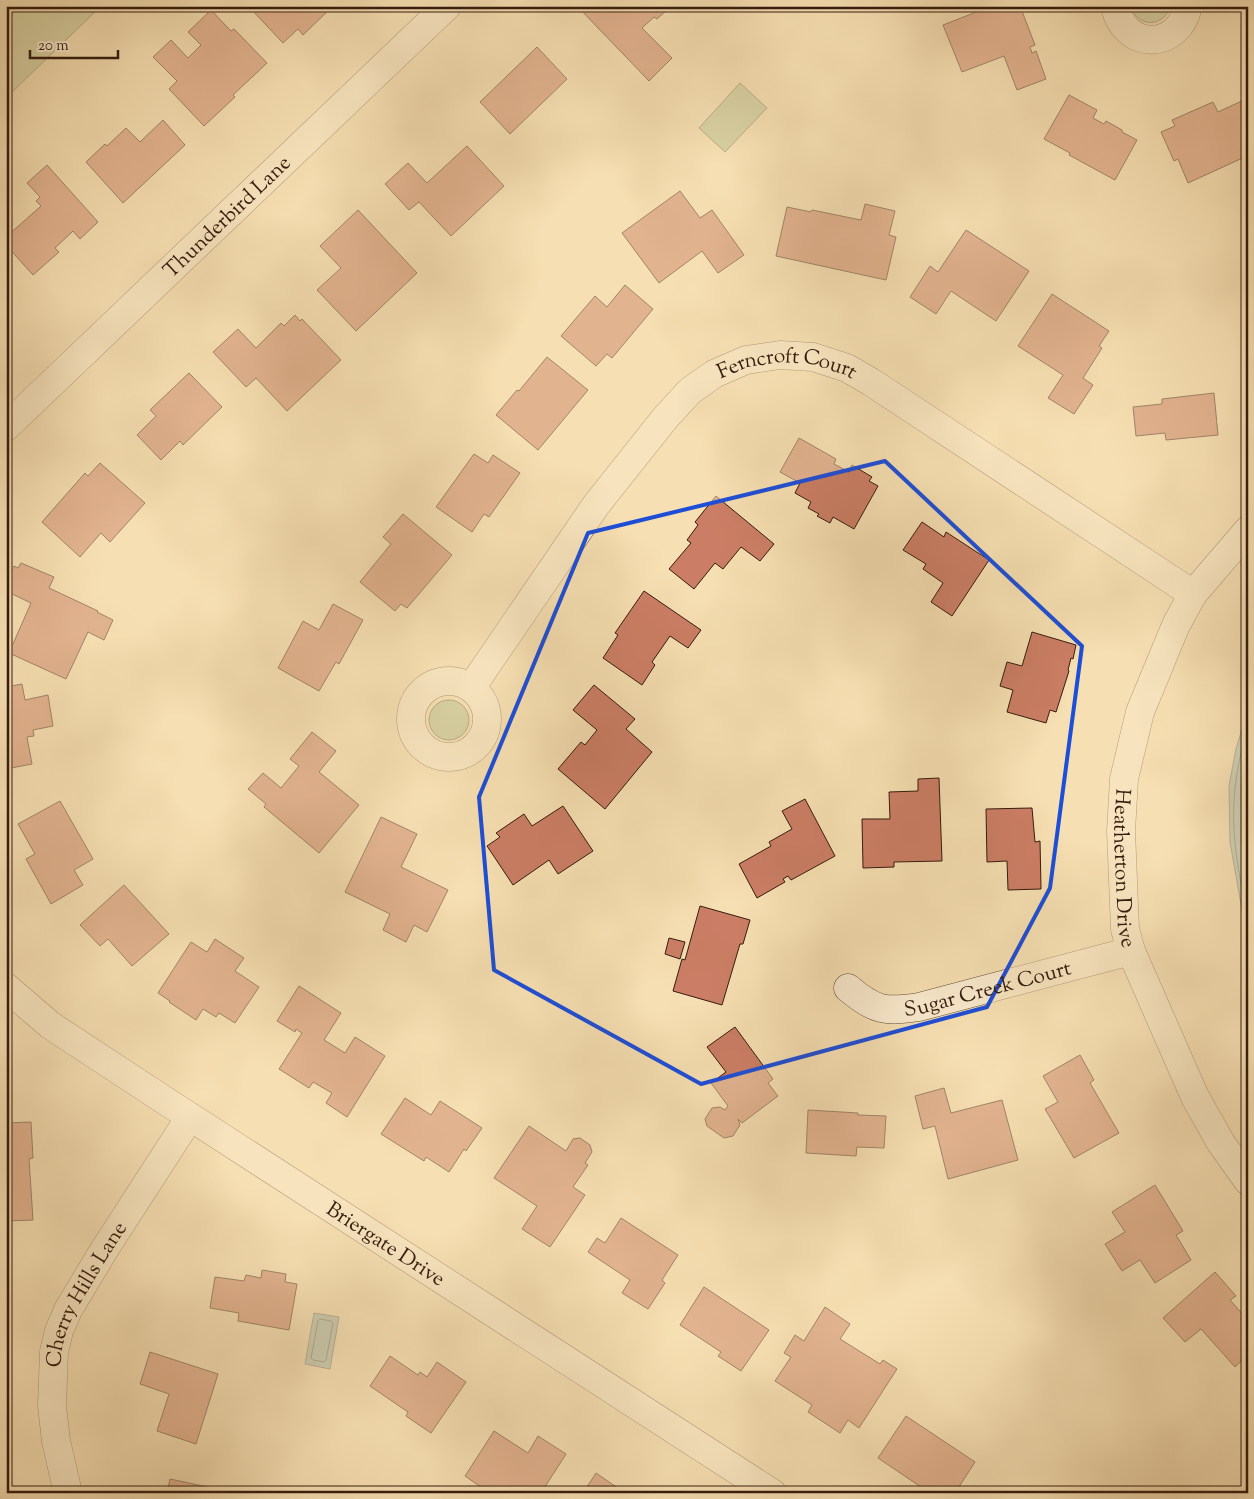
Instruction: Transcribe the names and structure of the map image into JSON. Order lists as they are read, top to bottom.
{
  "streets": {
    "street": [
      "Thunderbird Lane",
      "Ferncroft Court",
      "Heatherton Drive",
      "Sugar Creek Court",
      "Briergate Drive",
      "Cherry Hills Lane"
    ]
  },
  "crossings": [
    ["Ferncroft Court", "Heatherton Drive"],
    ["Heatherton Drive", "Sugar Creek Court"],
    ["Briergate Drive", "Cherry Hills Lane"]
  ],
  "scale_bar": "20 m"
}
